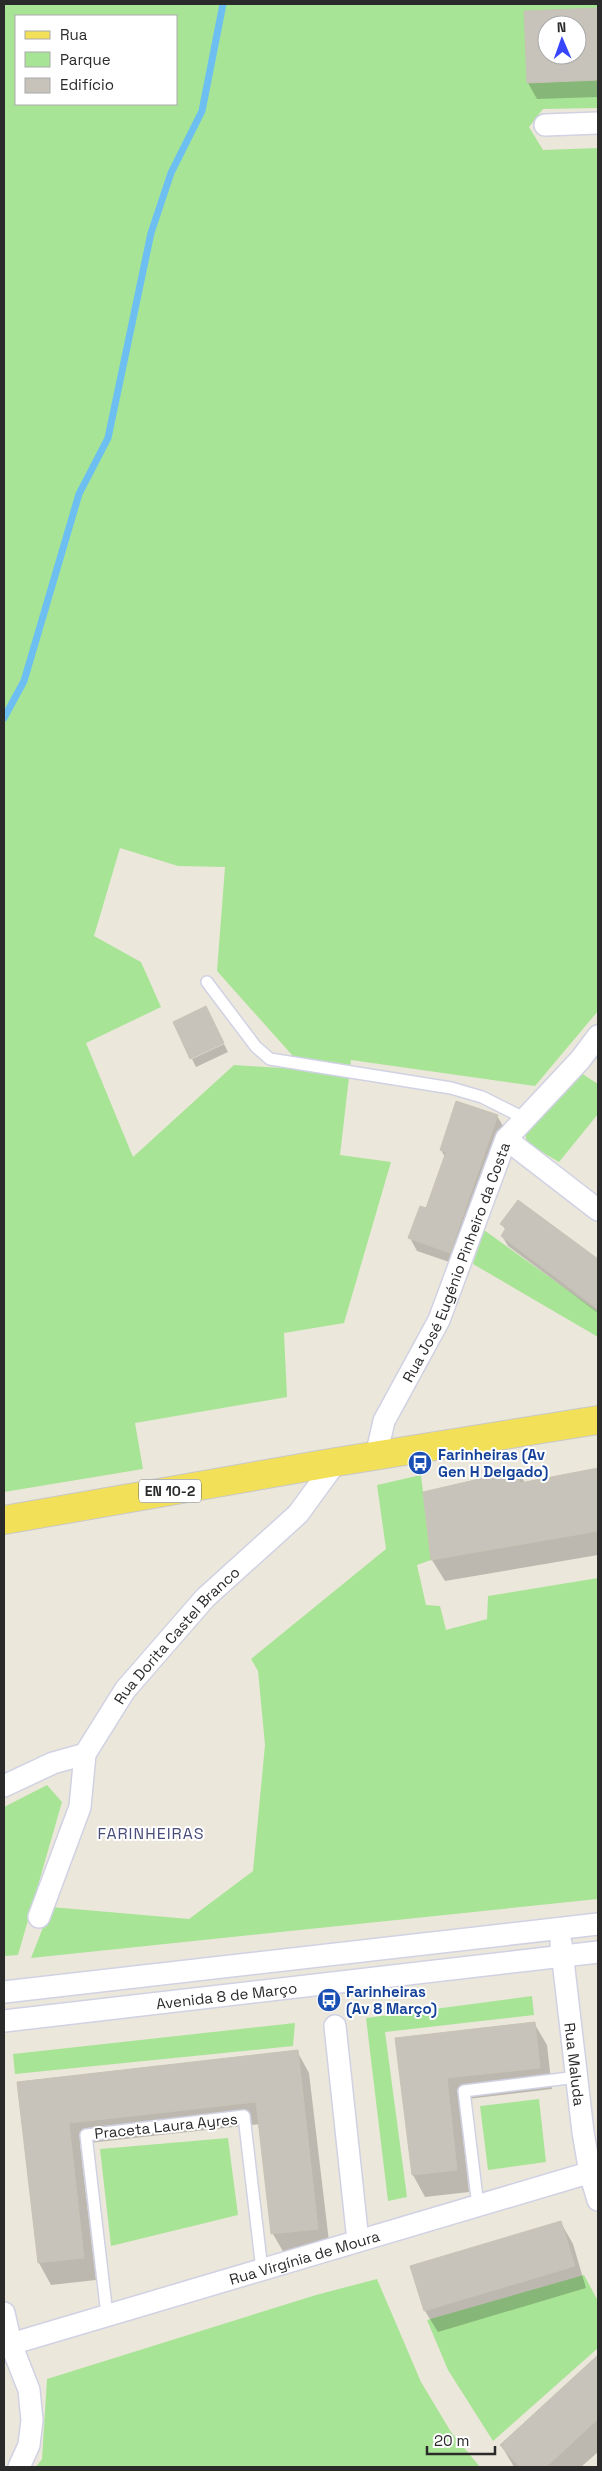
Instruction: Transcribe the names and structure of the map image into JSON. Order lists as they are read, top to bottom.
{
  "streets": {
    "main road": ["EN 10-2"],
    "street": [
      "Rua José Eugénio Pinheiro da Costa",
      "Rua Dorita Castel Branco",
      "Avenida 8 de Março",
      "Rua Maluda",
      "Rua Virgínia de Moura"
    ],
    "lane": ["Praceta Laura Ayres"]
  },
  "crossings": [
    ["Rua José Eugénio Pinheiro da Costa", "EN 10-2"],
    ["EN 10-2", "Rua Dorita Castel Branco"],
    ["Avenida 8 de Março", "Rua Maluda"],
    ["Rua Maluda", "Rua Virgínia de Moura"],
    ["Praceta Laura Ayres", "Rua Virgínia de Moura"]
  ],
  "districts": ["FARINHEIRAS"],
  "places": {
    "bus stop": ["Farinheiras (Av Gen H Delgado)", "Farinheiras (Av 8 Março)"]
  },
  "legend": ["Rua", "Parque", "Edifício"],
  "scale_bar": "20 m",
  "north": "top"
}
